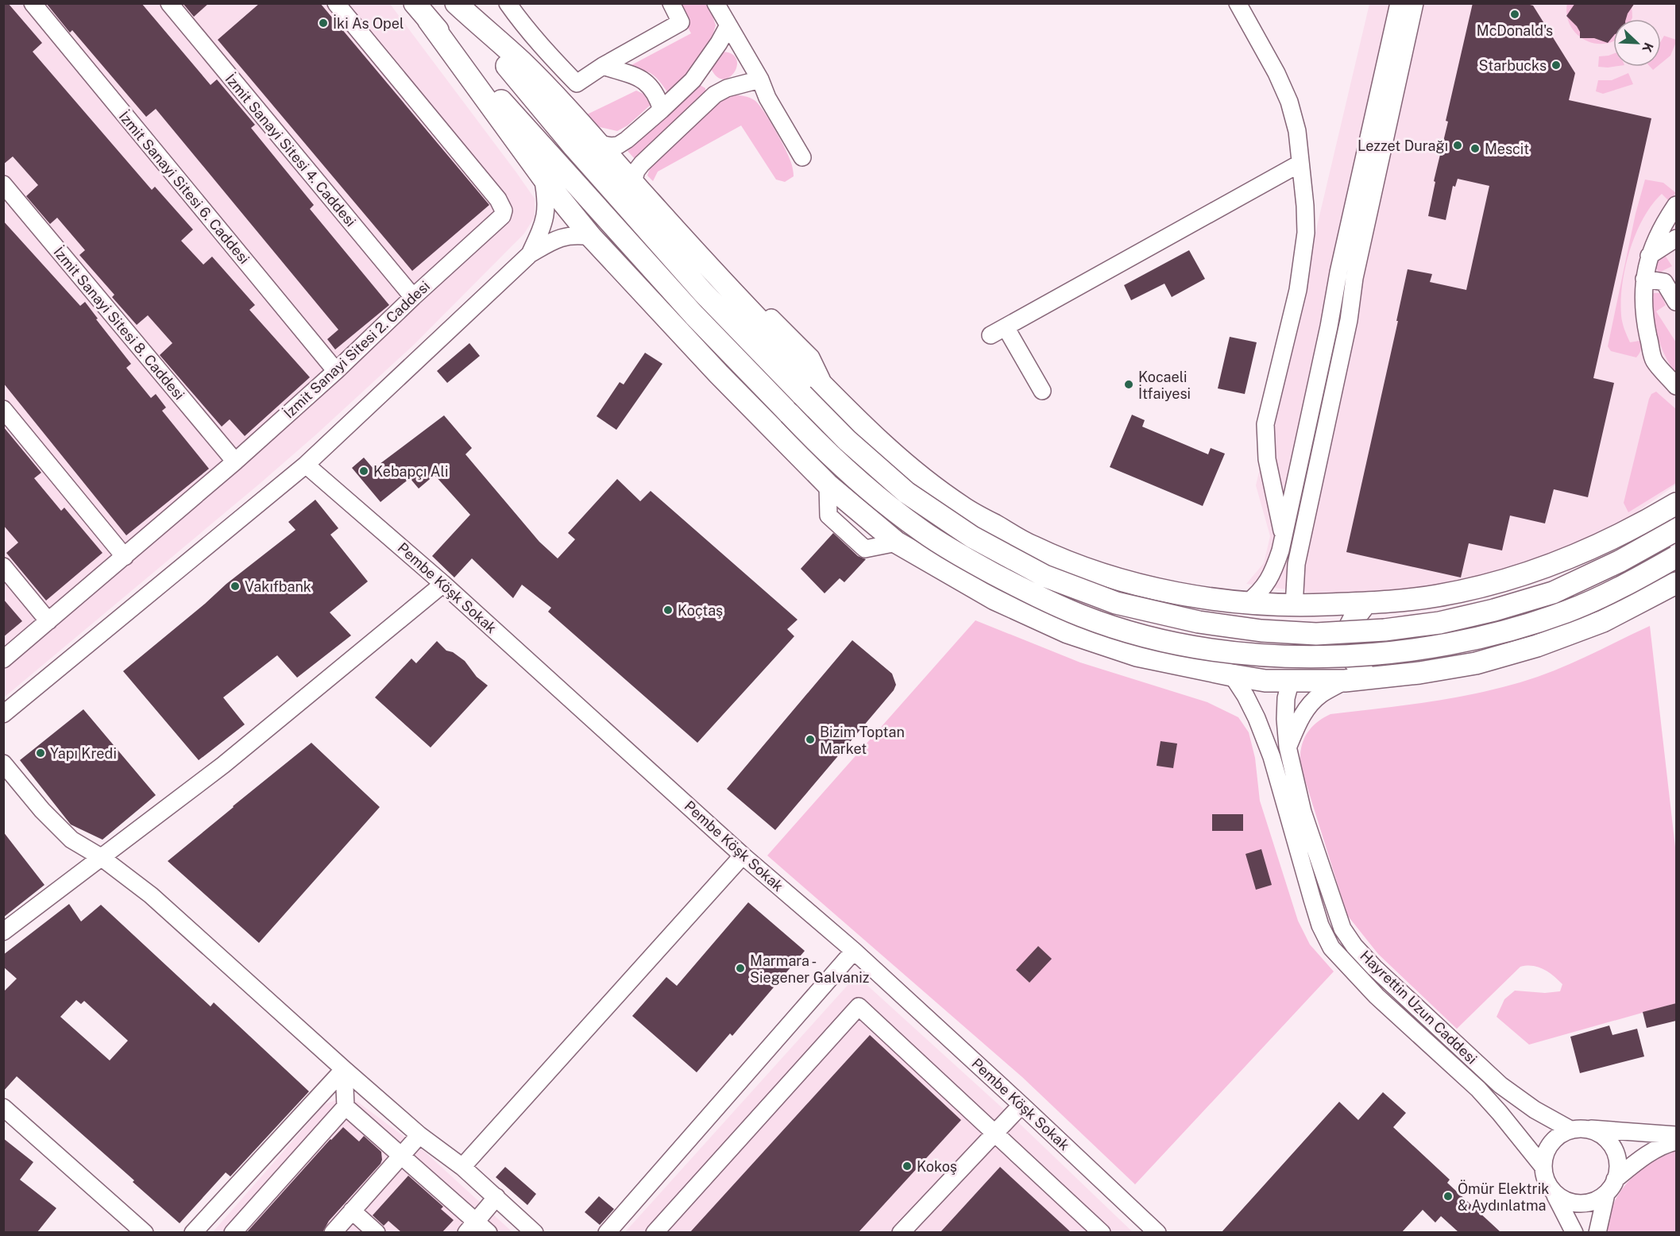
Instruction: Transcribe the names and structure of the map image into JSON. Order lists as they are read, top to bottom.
{
  "streets": {
    "street": [
      "İzmit Sanayi Sitesi 4. Caddesi",
      "İzmit Sanayi Sitesi 6. Caddesi",
      "İzmit Sanayi Sitesi 8. Caddesi",
      "İzmit Sanayi Sitesi 2. Caddesi",
      "Pembe Köşk Sokak",
      "Hayrettin Uzun Caddesi"
    ]
  },
  "crossings": [
    ["İzmit Sanayi Sitesi 4. Caddesi", "İzmit Sanayi Sitesi 2. Caddesi"],
    ["İzmit Sanayi Sitesi 6. Caddesi", "İzmit Sanayi Sitesi 2. Caddesi"],
    ["İzmit Sanayi Sitesi 8. Caddesi", "İzmit Sanayi Sitesi 2. Caddesi"]
  ],
  "places": [
    "McDonald's",
    "İki As Opel",
    "Starbucks",
    "Lezzet Durağı",
    "Mescit",
    "Kocaeli İtfaiyesi",
    "Kebapçı Ali",
    "Vakıfbank",
    "Koçtaş",
    "Bizim Toptan Market",
    "Yapı Kredi",
    "Marmara - Siegener Galvaniz",
    "Kokoş",
    "Ömür Elektrik & Aydınlatma"
  ],
  "north": "bottom right"
}
